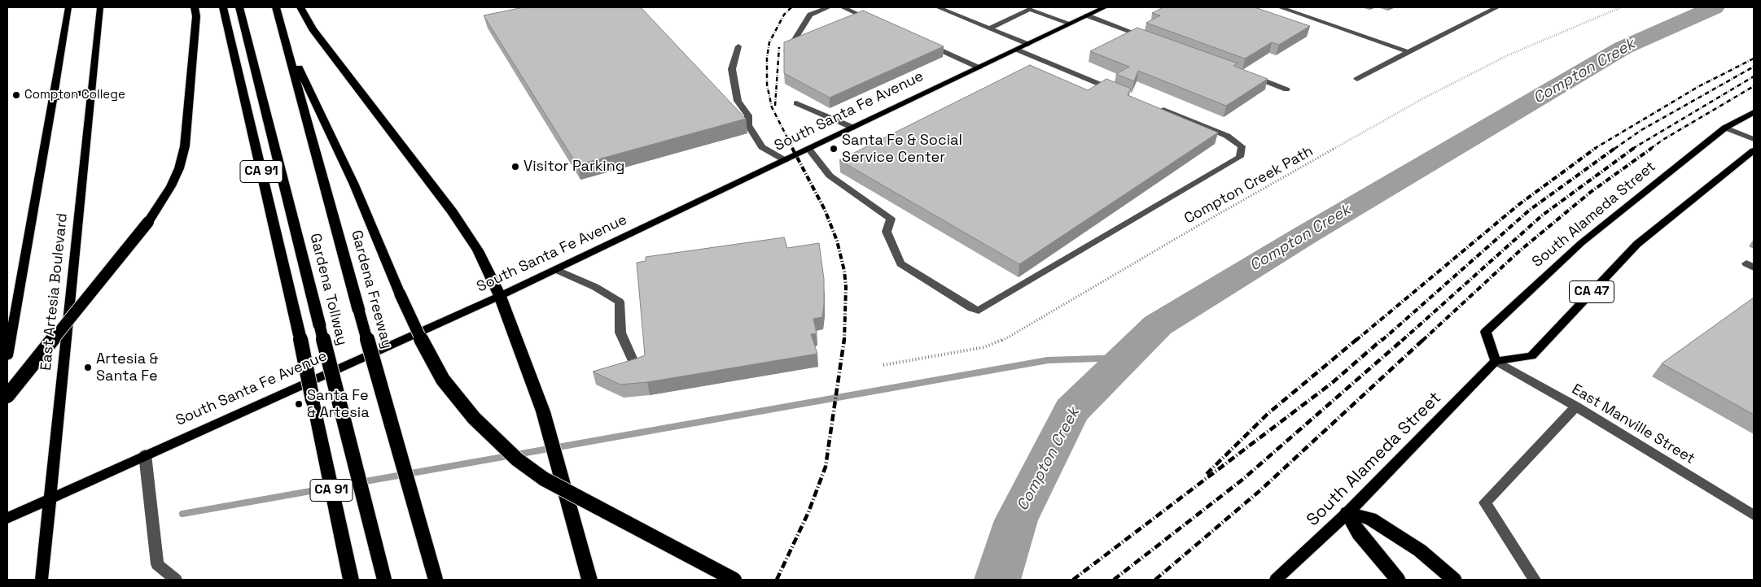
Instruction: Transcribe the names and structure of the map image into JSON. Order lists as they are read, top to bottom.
{
  "streets": {
    "highway": ["CA 91", "Gardena Tollway", "Gardena Freeway"],
    "main road": [
      "South Santa Fe Avenue",
      "South Alameda Street",
      "East Artesia Boulevard",
      "CA 47"
    ],
    "street": ["East Manville Street"],
    "path": ["Compton Creek Path"]
  },
  "crossings": [
    ["South Santa Fe Avenue", "East Artesia Boulevard"],
    ["South Alameda Street", "CA 47"],
    ["South Alameda Street", "East Manville Street"],
    ["CA 47", "East Manville Street"]
  ],
  "water": ["Compton Creek"],
  "places": [
    "Compton College",
    "Santa Fe & Social Service Center",
    "Visitor Parking",
    "Artesia & Santa Fe",
    "Santa Fe & Artesia"
  ]
}
